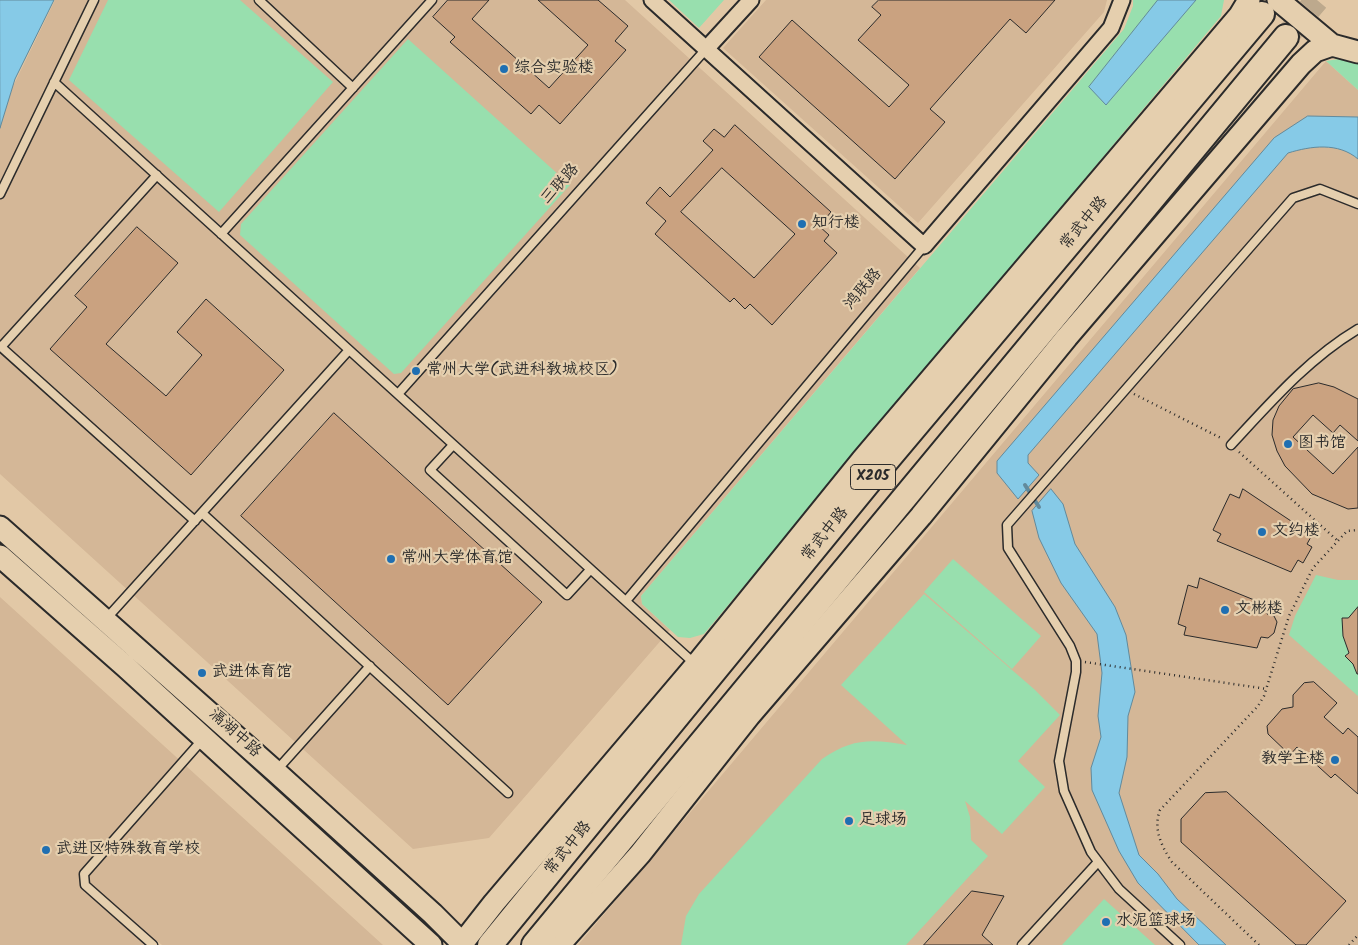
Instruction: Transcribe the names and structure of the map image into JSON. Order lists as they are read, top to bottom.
{
  "streets": {
    "main road": ["常武中路", "X205"],
    "street": ["三联路", "鸿联路", "滆湖中路"]
  },
  "places": [
    "综合实验楼",
    "知行楼",
    "常州大学(武进科教城校区)",
    "图书馆",
    "文约楼",
    "常州大学体育馆",
    "文彬楼",
    "武进体育馆",
    "教学主楼",
    "足球场",
    "武进区特殊教育学校",
    "水泥篮球场"
  ]
}
